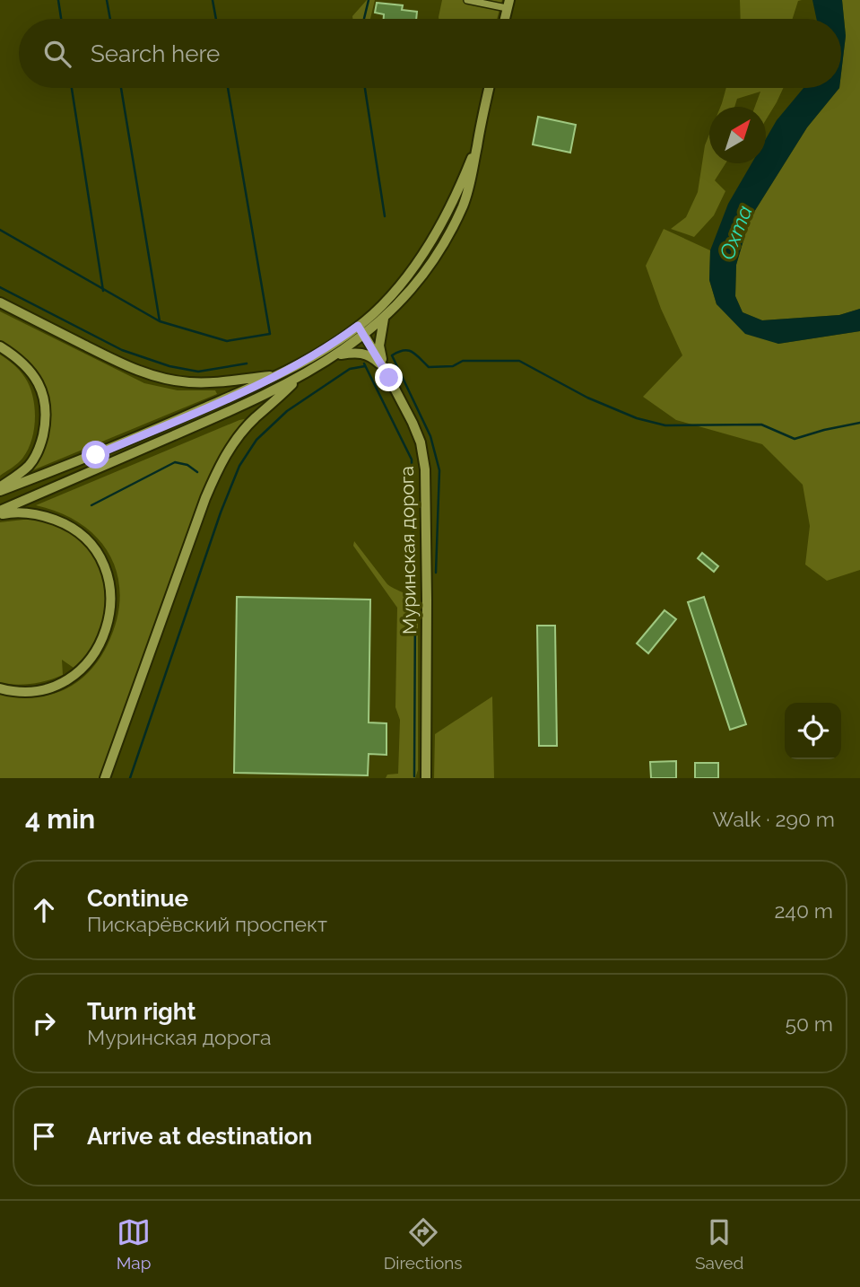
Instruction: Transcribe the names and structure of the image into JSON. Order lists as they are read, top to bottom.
{
  "streets": {
    "street": ["Муринская дорога"]
  },
  "water": ["Охта"],
  "north": "top right",
  "page": {
    "search": "Search here",
    "heading": ["4 min", "Walk · 290 m"],
    "list": [
      ["Continue", "Пискарёвский проспект", "240 m"],
      ["Turn right", "Муринская дорога", "50 m"],
      "Arrive at destination"
    ],
    "nav": ["Map", "Directions", "Saved"]
  }
}
